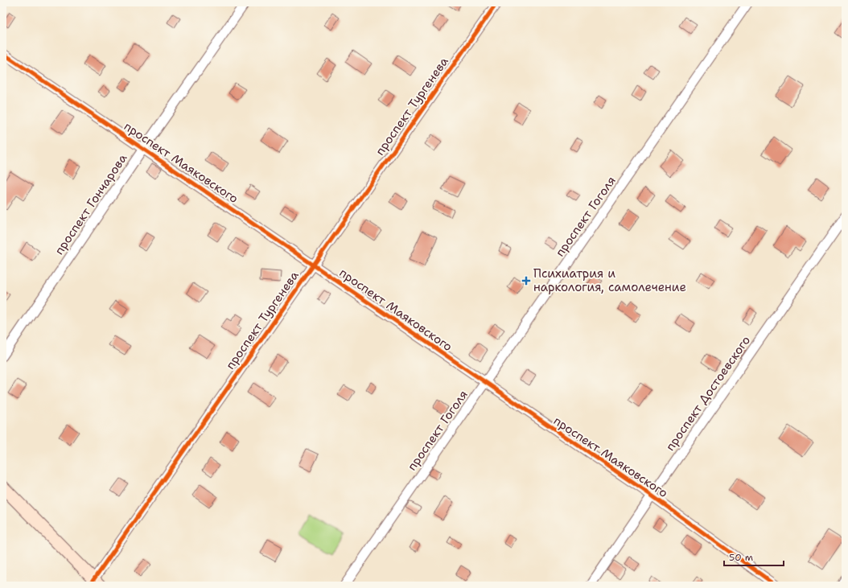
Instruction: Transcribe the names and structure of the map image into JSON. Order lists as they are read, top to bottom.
{
  "streets": {
    "street": [
      "проспект Тургенева",
      "проспект Маяковского",
      "проспект Гончарова",
      "проспект Гоголя",
      "проспект Достоевского"
    ]
  },
  "crossings": [
    ["проспект Тургенева", "проспект Маяковского"],
    ["проспект Маяковского", "проспект Гончарова"],
    ["проспект Маяковского", "проспект Гоголя"],
    ["проспект Маяковского", "проспект Достоевского"]
  ],
  "places": {
    "health": ["Психиатрия и наркология, самолечение"]
  },
  "scale_bar": "50 m"
}
